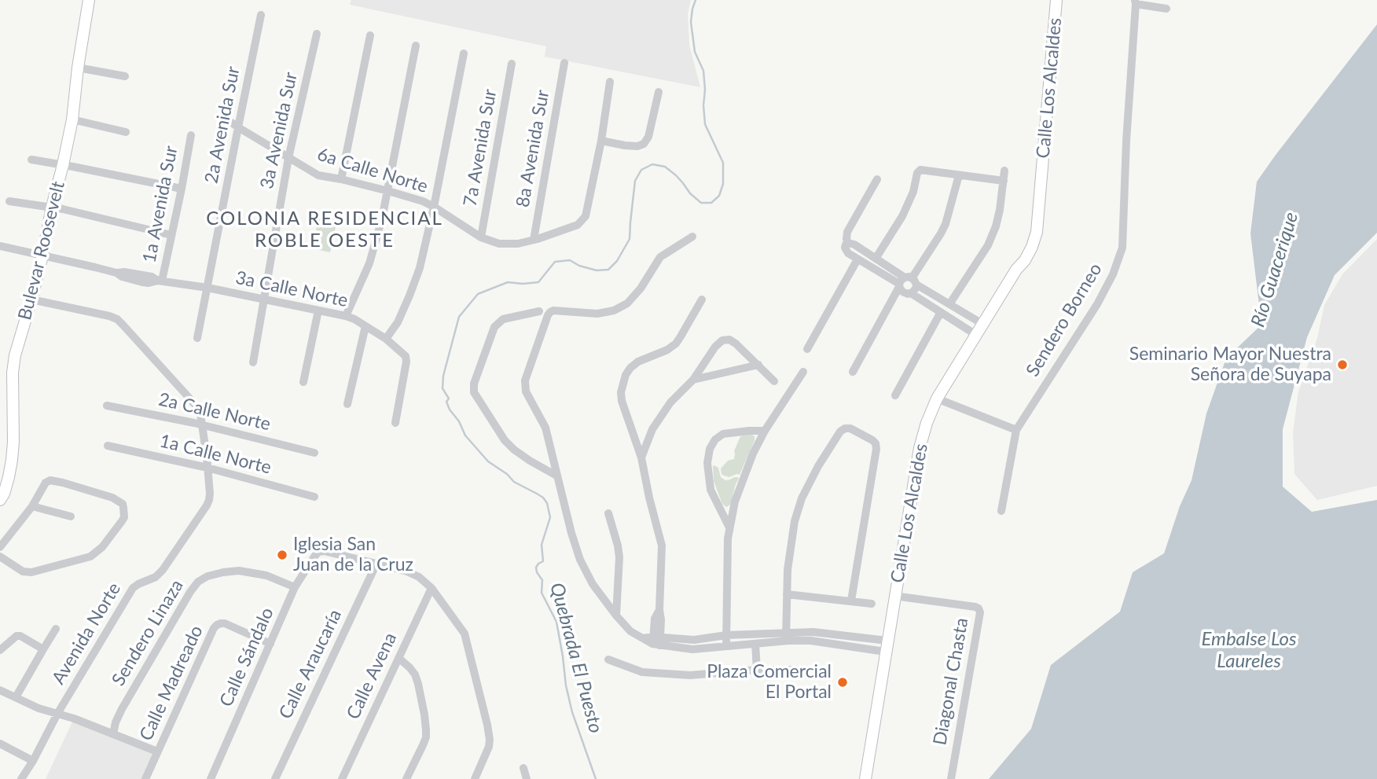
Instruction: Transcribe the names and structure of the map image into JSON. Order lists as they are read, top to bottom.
{
  "streets": {
    "main road": ["Calle Los Alcaldes", "Bulevar Roosevelt"],
    "street": [
      "2a Avenida Sur",
      "3a Avenida Sur",
      "7a Avenida Sur",
      "8a Avenida Sur",
      "6a Calle Norte",
      "1a Avenida Sur",
      "3a Calle Norte",
      "Sendero Borneo",
      "2a Calle Norte",
      "1a Calle Norte",
      "Sendero Linaza",
      "Avenida Norte",
      "Calle Sándalo",
      "Calle Araucaría",
      "Calle Avena",
      "Diagonal Chasta",
      "Calle Madreado"
    ]
  },
  "crossings": [
    ["Calle Los Alcaldes", "Diagonal Chasta"],
    ["2a Avenida Sur", "6a Calle Norte"],
    ["2a Avenida Sur", "3a Calle Norte"],
    ["3a Avenida Sur", "6a Calle Norte"],
    ["3a Avenida Sur", "3a Calle Norte"],
    ["7a Avenida Sur", "6a Calle Norte"],
    ["8a Avenida Sur", "6a Calle Norte"],
    ["1a Avenida Sur", "3a Calle Norte"],
    ["Bulevar Roosevelt", "3a Calle Norte"],
    ["Bulevar Roosevelt", "Avenida Norte"],
    ["2a Calle Norte", "Avenida Norte"],
    ["1a Calle Norte", "Avenida Norte"],
    ["Sendero Linaza", "Calle Sándalo"],
    ["Calle Sándalo", "Calle Araucaría"],
    ["Calle Sándalo", "Calle Madreado"]
  ],
  "districts": ["COLONIA RESIDENCIAL ROBLE OESTE"],
  "water": ["Río Guacerique", "Embalse Los Laureles", "Quebrada El Puesto"],
  "places": ["Seminario Mayor Nuestra Señora de Suyapa", "Iglesia San Juan de la Cruz", "Plaza Comercial El Portal"]
}
